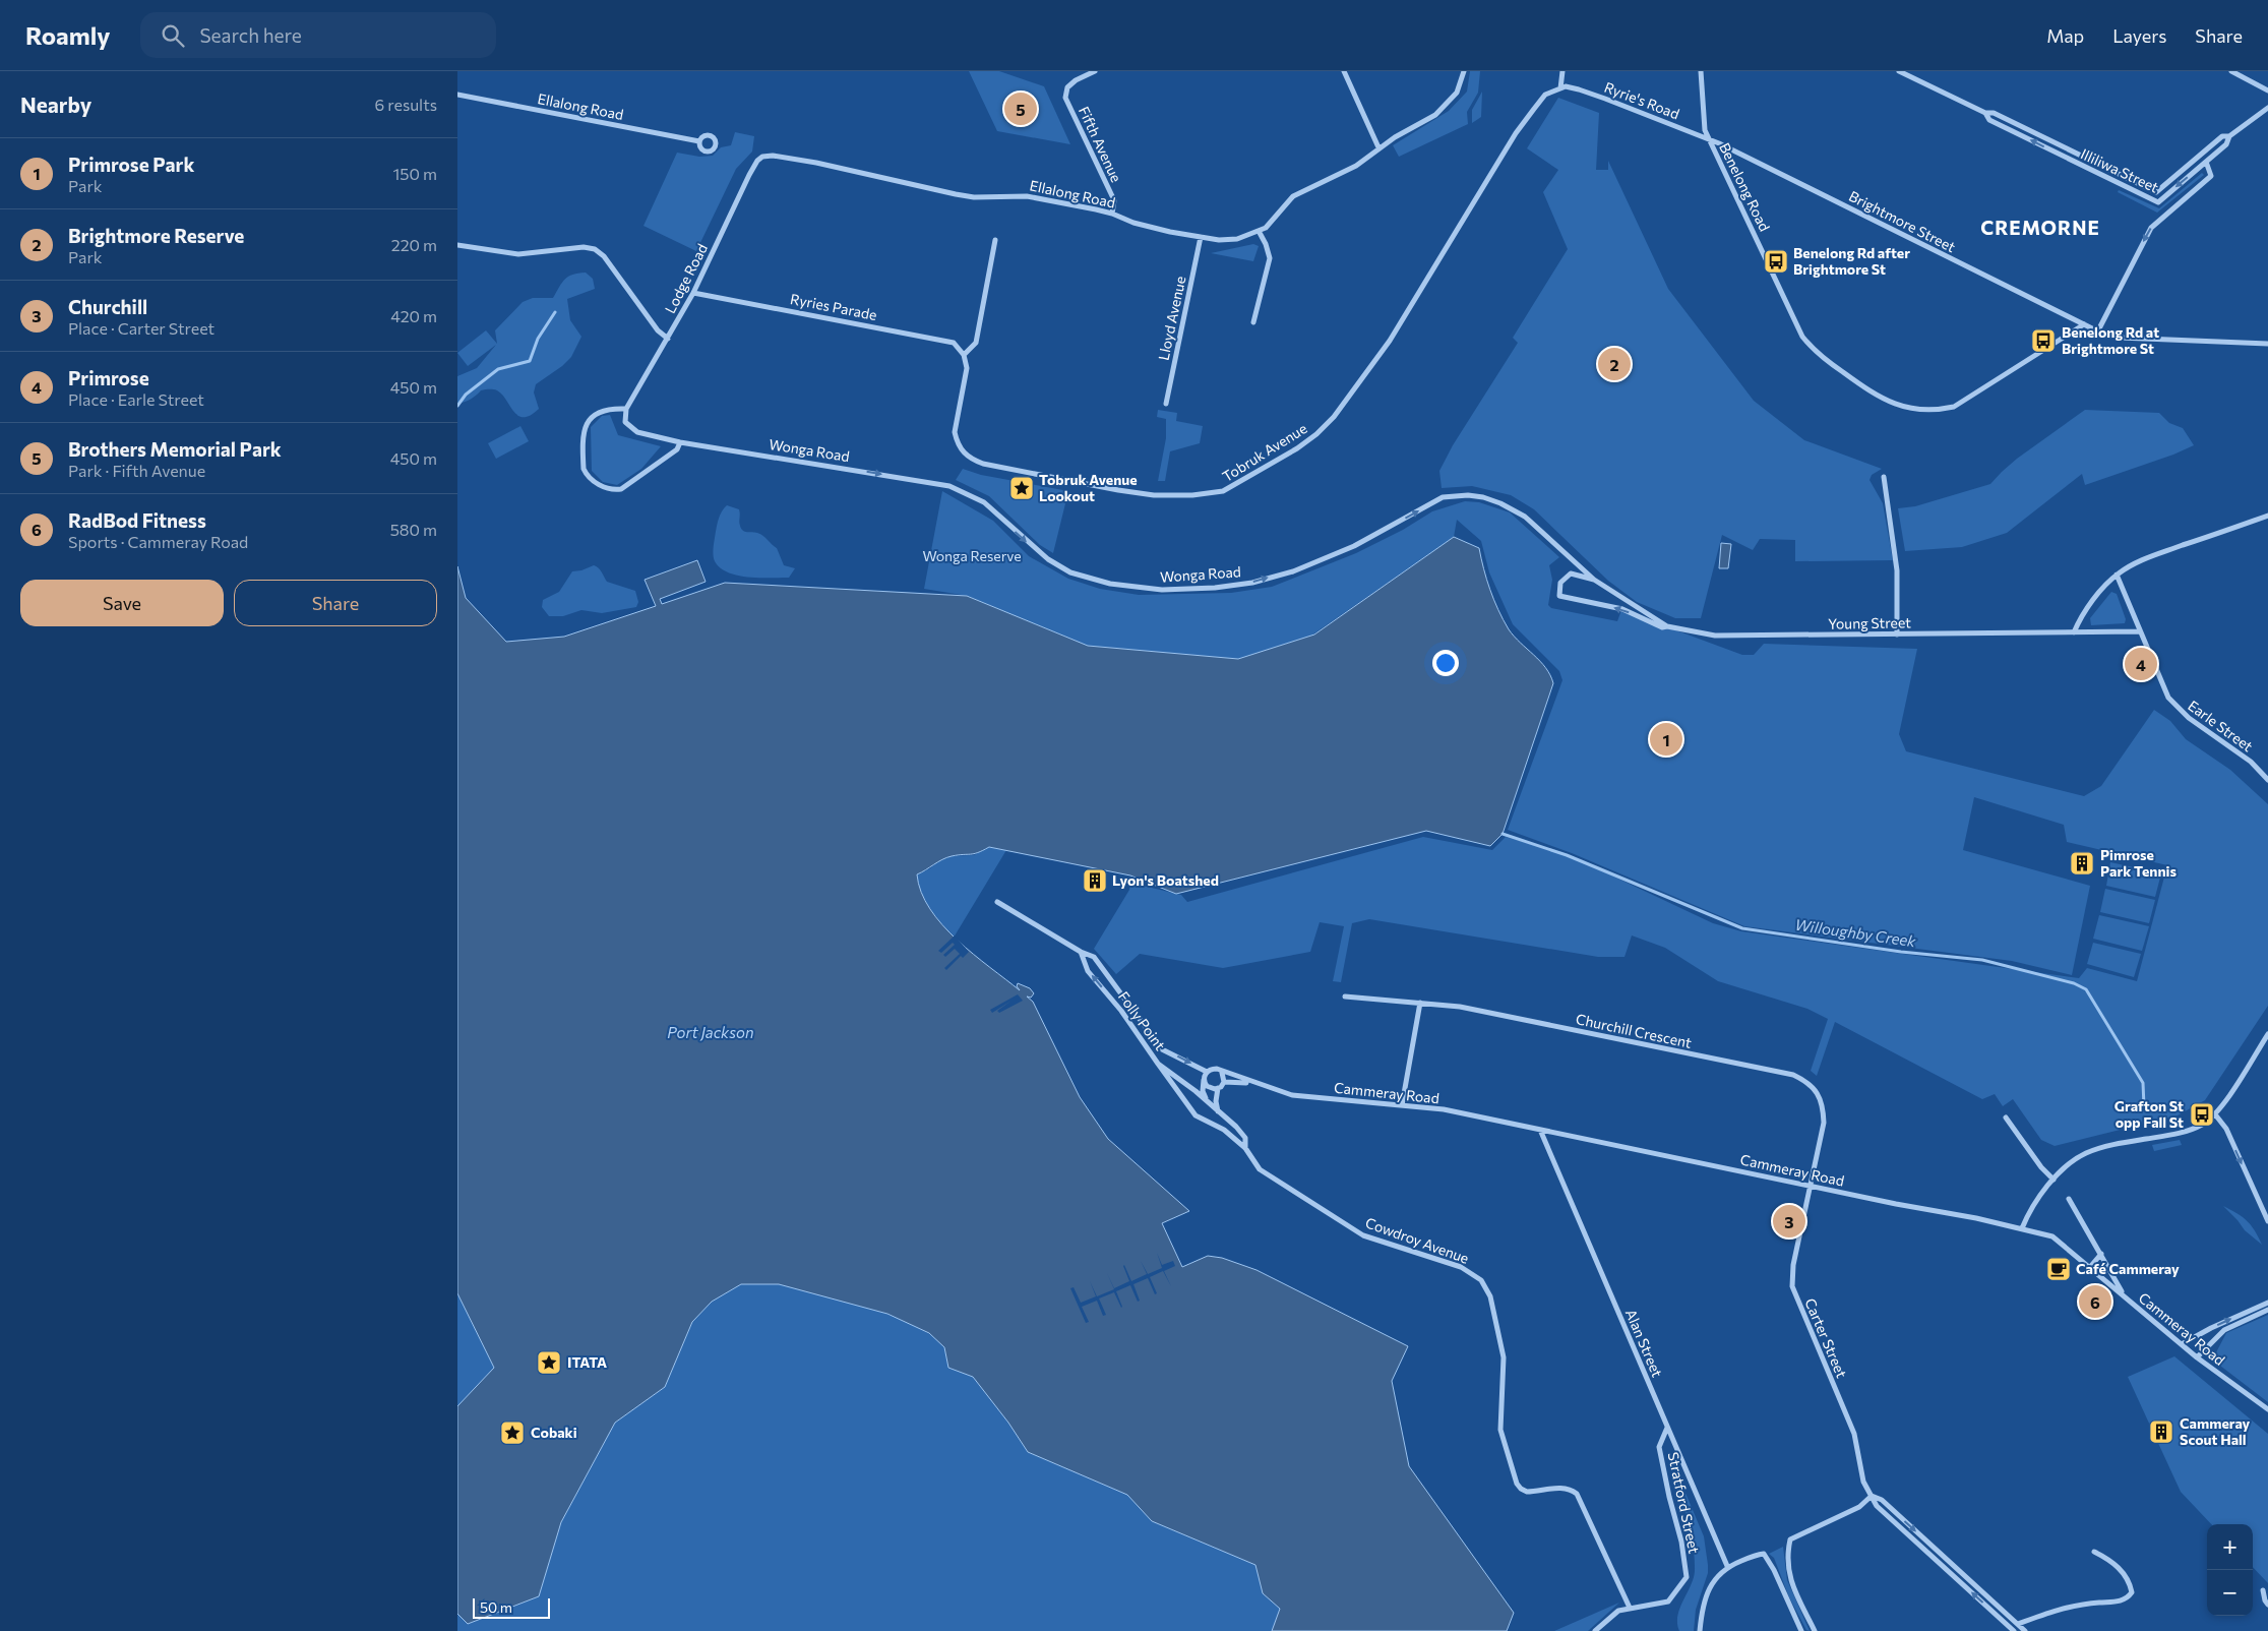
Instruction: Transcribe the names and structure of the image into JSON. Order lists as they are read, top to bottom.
{
  "streets": {
    "street": [
      "Ryrie's Road",
      "Ellalong Road",
      "Fifth Avenue",
      "Illiliwa Street",
      "Benelong Road",
      "Brightmore Street",
      "Lodge Road",
      "Ryries Parade",
      "Lloyd Avenue",
      "Wonga Road",
      "Tobruk Avenue",
      "Young Street",
      "Earle Street",
      "Folly Point",
      "Churchill Crescent",
      "Cammeray Road",
      "Cowdroy Avenue",
      "Carter Street",
      "Alan Street",
      "Stratford Street"
    ]
  },
  "crossings": [
    ["Ryrie's Road", "Benelong Road"],
    ["Ryrie's Road", "Brightmore Street"],
    ["Ryrie's Road", "Tobruk Avenue"],
    ["Ellalong Road", "Fifth Avenue"],
    ["Ellalong Road", "Lodge Road"],
    ["Ellalong Road", "Lloyd Avenue"],
    ["Benelong Road", "Brightmore Street"],
    ["Lodge Road", "Ryries Parade"],
    ["Lodge Road", "Wonga Road"],
    ["Ryries Parade", "Tobruk Avenue"],
    ["Wonga Road", "Young Street"],
    ["Young Street", "Earle Street"],
    ["Folly Point", "Cammeray Road"],
    ["Folly Point", "Cowdroy Avenue"],
    ["Churchill Crescent", "Cammeray Road"],
    ["Churchill Crescent", "Carter Street"],
    ["Cammeray Road", "Cowdroy Avenue"],
    ["Cammeray Road", "Carter Street"],
    ["Cammeray Road", "Alan Street"],
    ["Cowdroy Avenue", "Stratford Street"],
    ["Alan Street", "Stratford Street"]
  ],
  "one_way": ["Wonga Road"],
  "districts": ["CREMORNE"],
  "water": ["Willoughby Creek", "Port Jackson"],
  "parks": ["Wonga Reserve"],
  "places": {
    "bus stop": ["Benelong Rd after Brightmore St", "Benelong Rd at Brightmore St", "Grafton St opp Fall St"],
    "place": ["Tobruk Avenue Lookout", "ITATA", "Cobaki"],
    "building": ["Pimrose Park Tennis", "Lyon's Boatshed", "Cammeray Scout Hall"],
    "cafe": ["Café Cammeray"]
  },
  "scale_bar": "50 m",
  "page": {
    "header": "Roamly",
    "search": "Search here",
    "nav": ["Map", "Layers", "Share"],
    "heading": ["Nearby", "6 results"],
    "pins": [
      "5",
      "2",
      "4",
      "1",
      "3",
      "6"
    ],
    "list": [
      {
        "mark": "1",
        "name": "Primrose Park",
        "note": "Park",
        "value": "150 m"
      },
      {
        "mark": "2",
        "name": "Brightmore Reserve",
        "note": "Park",
        "value": "220 m"
      },
      {
        "mark": "3",
        "name": "Churchill",
        "note": "Place · Carter Street",
        "value": "420 m"
      },
      {
        "mark": "4",
        "name": "Primrose",
        "note": "Place · Earle Street",
        "value": "450 m"
      },
      {
        "mark": "5",
        "name": "Brothers Memorial Park",
        "note": "Park · Fifth Avenue",
        "value": "450 m"
      },
      {
        "mark": "6",
        "name": "RadBod Fitness",
        "note": "Sports · Cammeray Road",
        "value": "580 m"
      }
    ],
    "buttons": ["Save", "Share"],
    "map_buttons": ["+", "−"],
    "scale": "50 m"
  }
}
